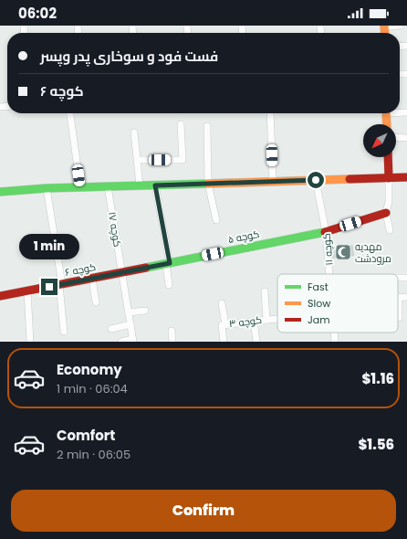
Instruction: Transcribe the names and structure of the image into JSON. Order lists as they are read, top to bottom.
{
  "streets": {
    "street": [
      "کوچه ۱۷",
      "کوچه ۵",
      "کوچه ۱۱",
      "کوچه ۶",
      "کوچه ۳"
    ]
  },
  "crossings": [
    ["کوچه ۱۷", "کوچه ۵"],
    ["کوچه ۱۷", "کوچه ۶"],
    ["کوچه ۵", "کوچه ۱۱"],
    ["کوچه ۵", "کوچه ۶"]
  ],
  "places": {
    "mosque": ["مهدیه مرودشت"]
  },
  "legend": ["Fast", "Slow", "Jam"],
  "north": "bottom left",
  "page": {
    "status": "06:02",
    "banner": ["فست فود و سوخاری پدر وپسر", "کوچه ۶"],
    "bubble": "1 min",
    "list": [
      {
        "name": "Economy",
        "note": "1 min · 06:04",
        "value": "$1.16"
      },
      {
        "name": "Comfort",
        "note": "2 min · 06:05",
        "value": "$1.56"
      }
    ],
    "buttons": "Confirm"
  }
}
